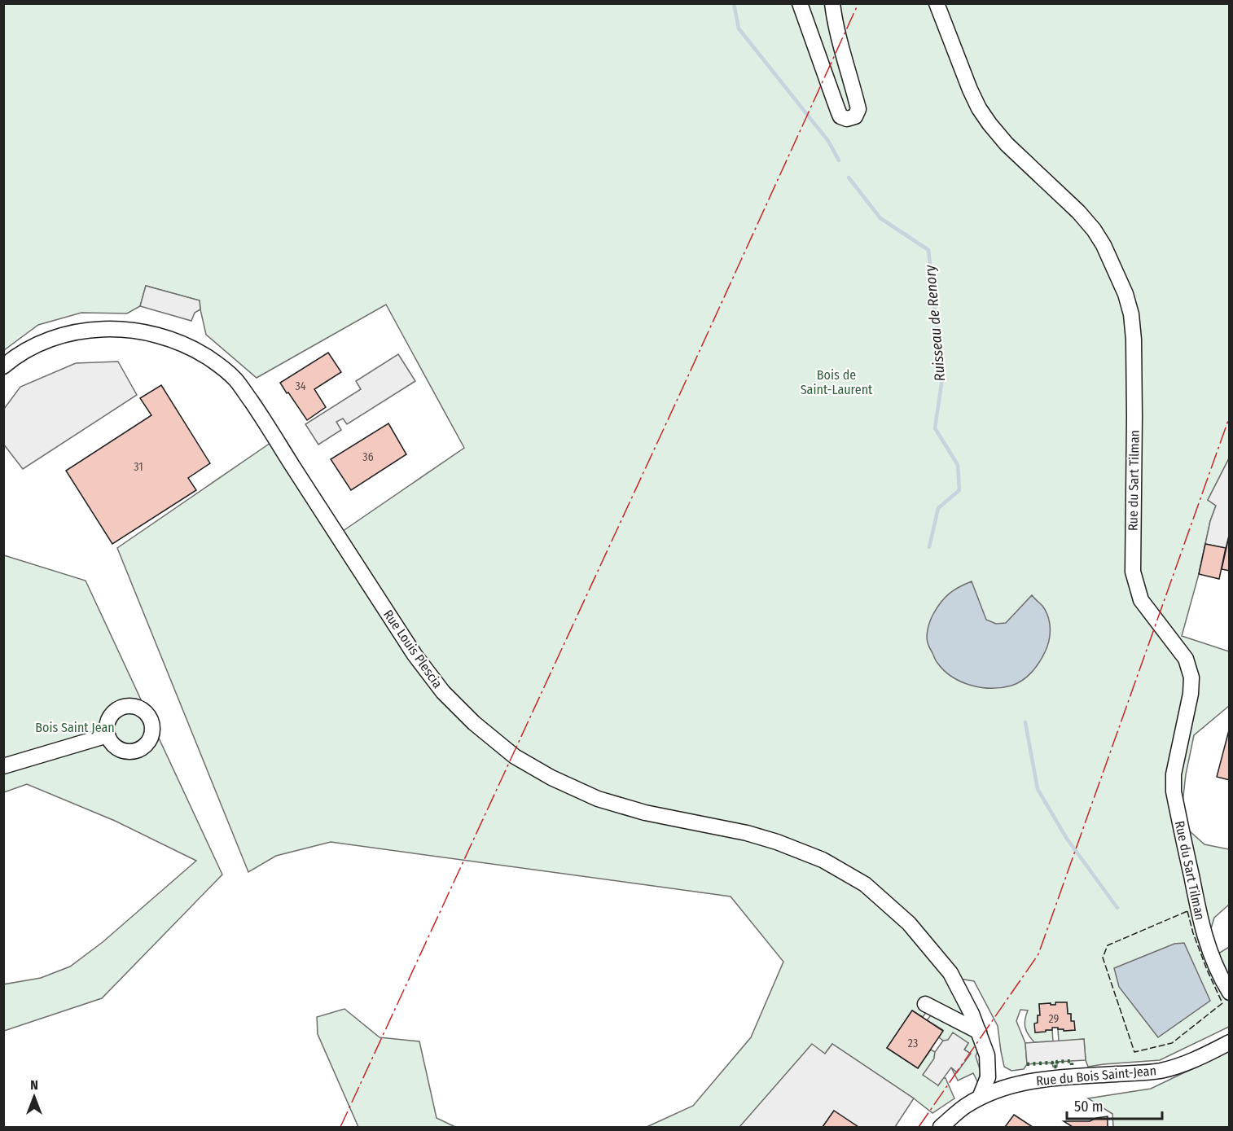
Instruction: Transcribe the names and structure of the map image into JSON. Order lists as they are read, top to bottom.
{
  "streets": {
    "street": ["Rue du Sart Tilman", "Rue Louis Plescia", "Rue du Bois Saint-Jean"]
  },
  "crossings": [
    ["Rue Louis Plescia", "Rue du Bois Saint-Jean"]
  ],
  "water": ["Ruisseau de Renory"],
  "parks": ["Bois de Saint-Laurent", "Bois Saint Jean"],
  "house_numbers": [
    "34",
    "36",
    "31",
    "29",
    "23"
  ],
  "scale_bar": "50 m",
  "north": "top"
}
